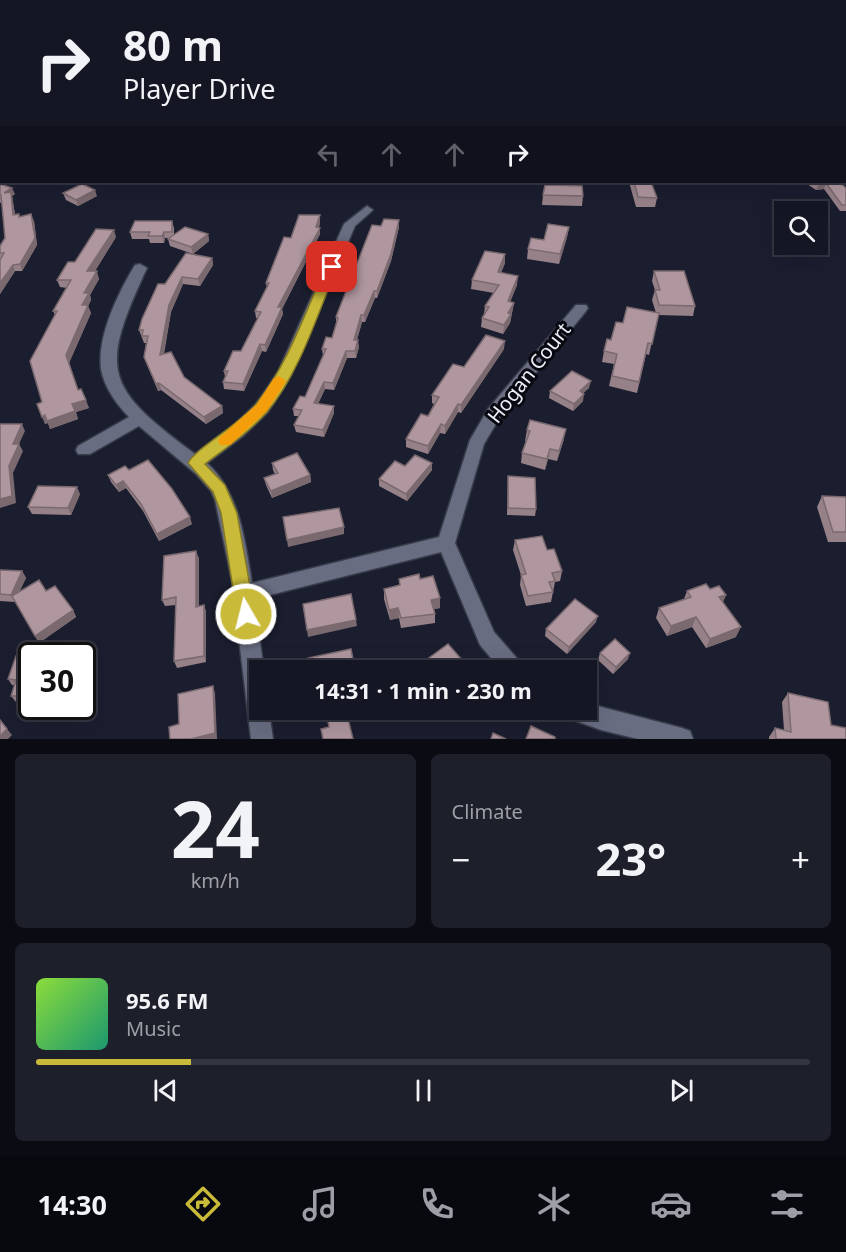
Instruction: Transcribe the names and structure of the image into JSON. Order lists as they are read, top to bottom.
{
  "streets": {
    "street": ["Hogan Court"]
  },
  "page": {
    "turn": ["80 m", "Player Drive"],
    "limit": "30",
    "trip": "14:31 · 1 min · 230 m",
    "tile": [
      ["24", "km/h"],
      "Climate"
    ],
    "heat": ["−", "23°", "+"],
    "song": ["95.6 FM", "Music"],
    "tabs": "14:30"
  }
}
